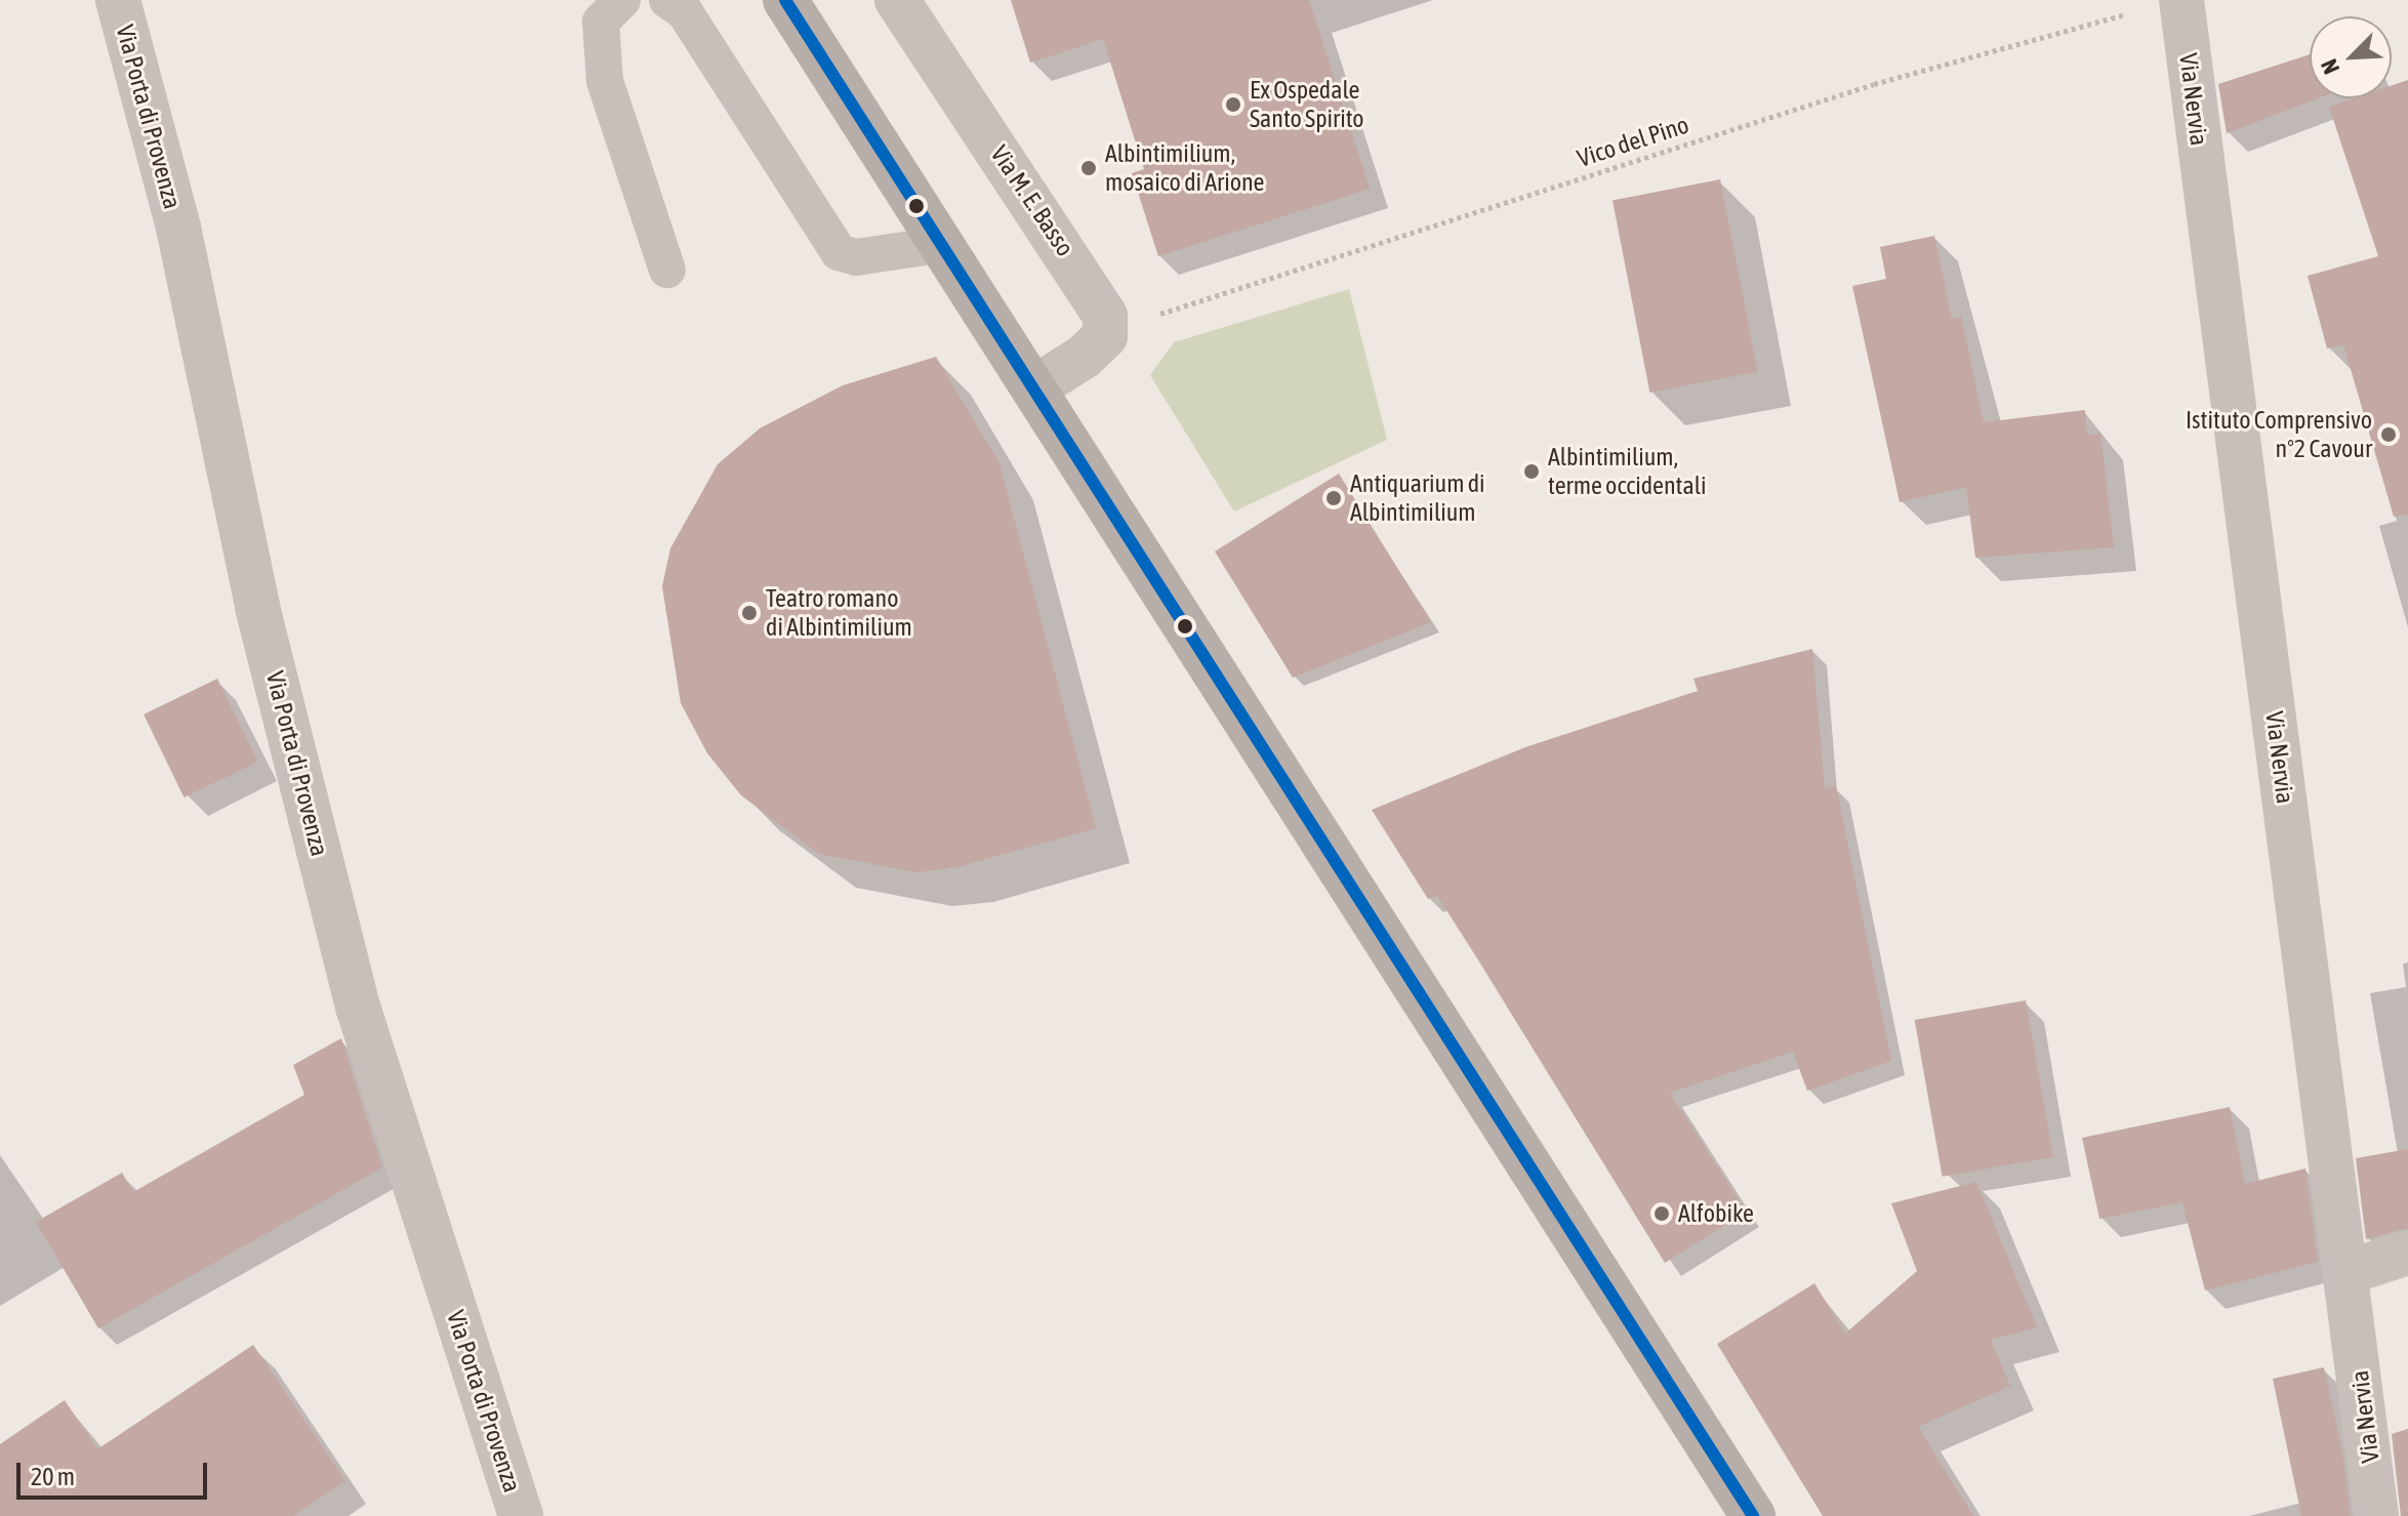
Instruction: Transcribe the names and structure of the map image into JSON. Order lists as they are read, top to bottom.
{
  "streets": {
    "street": ["Via Nervia", "Via Porta di Provenza", "Via M. E. Basso"],
    "path": ["Vico del Pino"]
  },
  "crossings": [
    ["Vico del Pino", "Via M. E. Basso"]
  ],
  "places": [
    "Ex Ospedale Santo Spirito",
    "Albintimilium, mosaico di Arione",
    "Istituto Comprensivo n°2 Cavour",
    "Albintimilium, terme occidentali",
    "Antiquarium di Albintimilium",
    "Teatro romano di Albintimilium",
    "Alfobike"
  ],
  "scale_bar": "20 m",
  "north": "bottom left"
}
